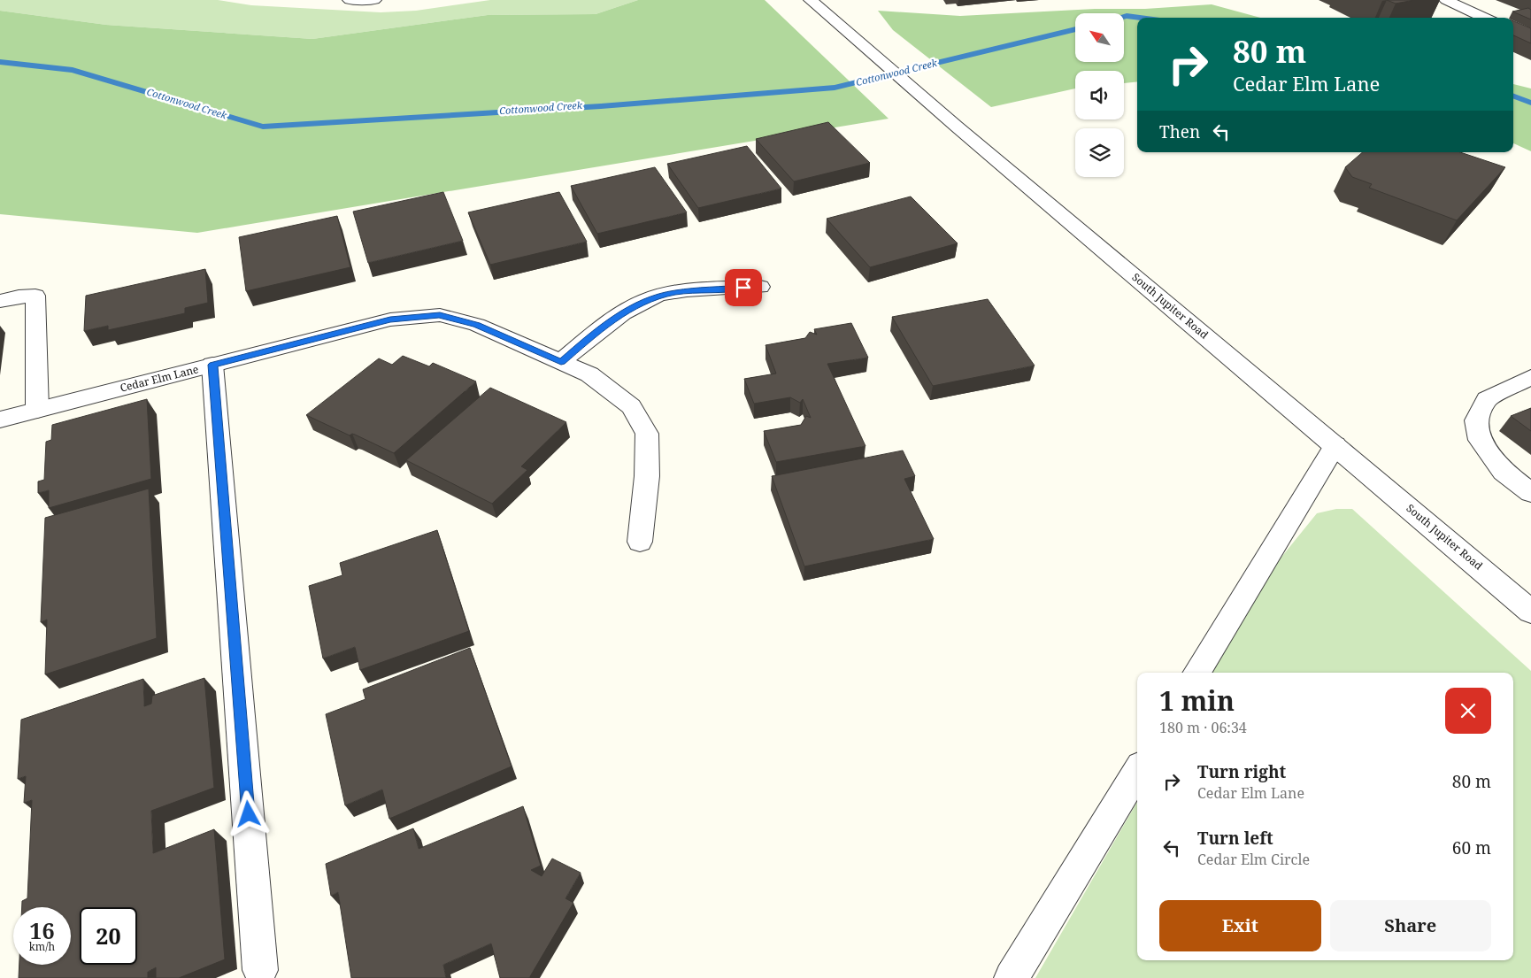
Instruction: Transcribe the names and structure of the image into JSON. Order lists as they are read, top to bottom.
{
  "streets": {
    "street": ["South Jupiter Road", "Cedar Elm Lane"]
  },
  "water": ["Cottonwood Creek"],
  "north": "top left",
  "page": {
    "turn": ["80 m", "Cedar Elm Lane"],
    "then": "Then",
    "heading": ["1 min", "180 m · 06:34"],
    "list": [
      {
        "name": "Turn right",
        "note": "Cedar Elm Lane",
        "value": "80 m"
      },
      {
        "name": "Turn left",
        "note": "Cedar Elm Circle",
        "value": "60 m"
      }
    ],
    "buttons": ["Exit", "Share"],
    "speed": "16 km/h",
    "limit": "20"
  }
}
